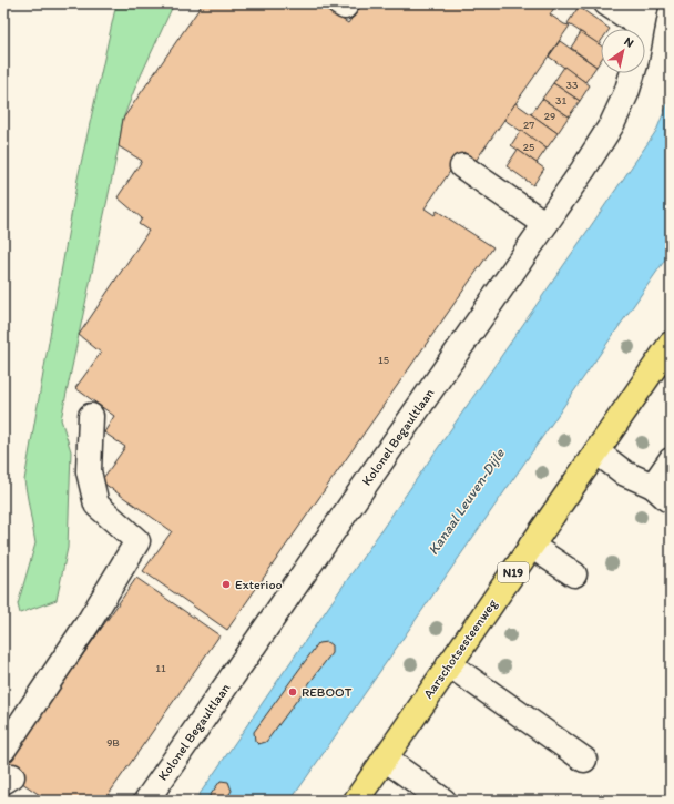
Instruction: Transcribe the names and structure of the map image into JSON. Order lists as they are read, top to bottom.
{
  "streets": {
    "main road": ["N19", "Aarschotsesteenweg"],
    "street": ["Kolonel Begaultlaan"]
  },
  "water": ["Kanaal Leuven-Dijle"],
  "places": ["Exterioo", "REBOOT"],
  "house_numbers": [
    "33",
    "31",
    "29",
    "27",
    "25",
    "15",
    "11",
    "9B"
  ],
  "north": "top right"
}
